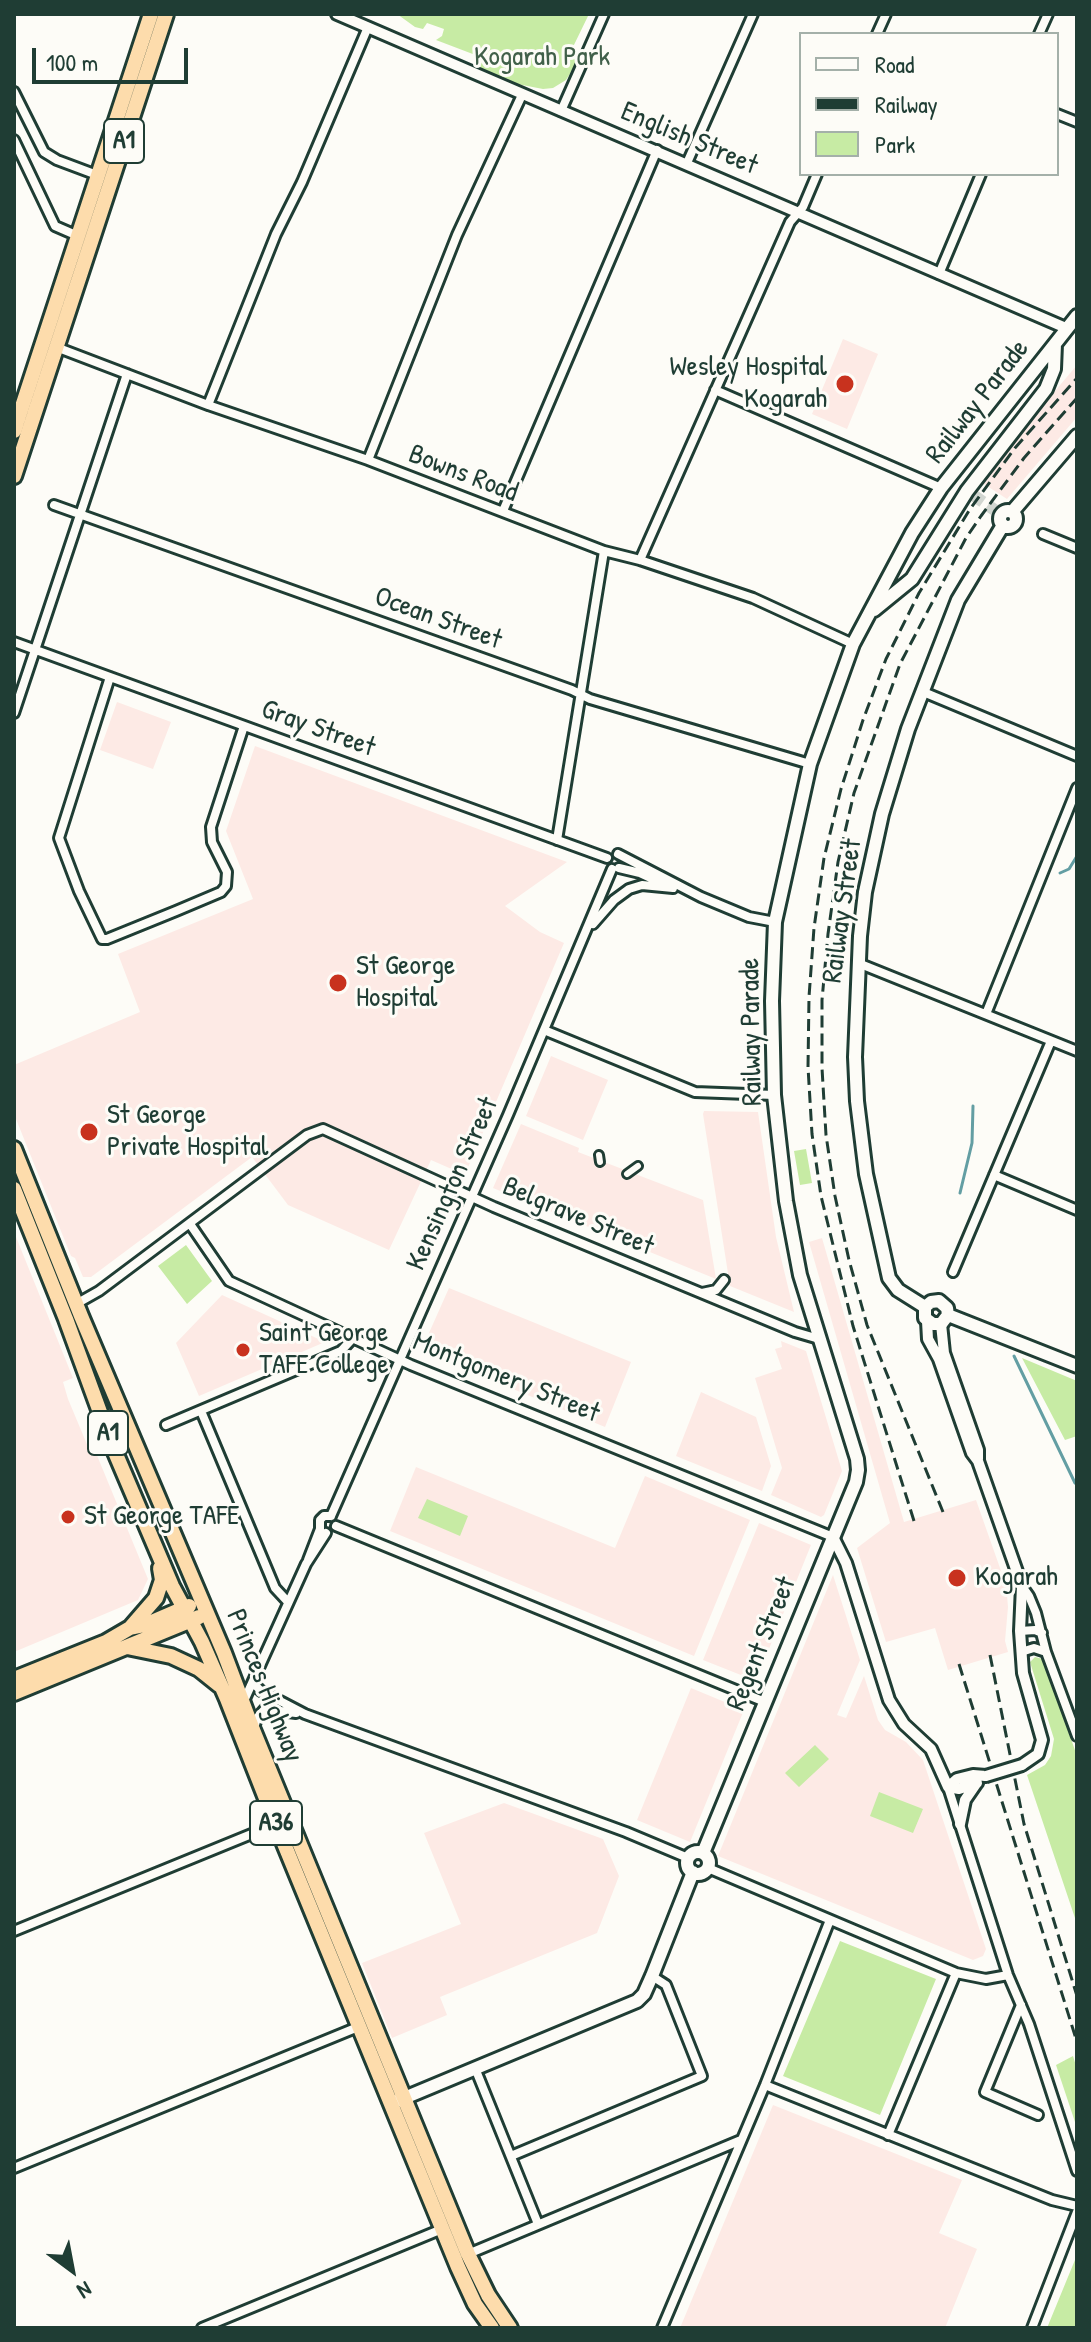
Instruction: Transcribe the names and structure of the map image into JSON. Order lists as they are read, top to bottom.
{
  "streets": {
    "highway": ["A1", "Princes Highway", "A36"],
    "main road": ["Railway Parade", "Railway Street", "Regent Street"],
    "street": [
      "English Street",
      "Bowns Road",
      "Ocean Street",
      "Gray Street",
      "Kensington Street",
      "Belgrave Street",
      "Montgomery Street"
    ]
  },
  "crossings": [
    ["English Street", "Railway Parade"],
    ["A1", "Bowns Road"],
    ["A1", "Princes Highway"],
    ["Railway Parade", "Bowns Road"],
    ["Railway Parade", "Ocean Street"],
    ["Railway Parade", "Belgrave Street"],
    ["Railway Parade", "Regent Street"],
    ["Gray Street", "Kensington Street"],
    ["Kensington Street", "Belgrave Street"],
    ["Kensington Street", "Montgomery Street"],
    ["Belgrave Street", "Montgomery Street"],
    ["Montgomery Street", "Regent Street"]
  ],
  "parks": ["Kogarah Park"],
  "places": [
    "Wesley Hospital Kogarah",
    "St George Hospital",
    "St George Private Hospital",
    "Saint George TAFE College",
    "St George TAFE",
    "Kogarah"
  ],
  "legend": ["Road", "Railway", "Park"],
  "scale_bar": "100 m",
  "north": "bottom right"
}
